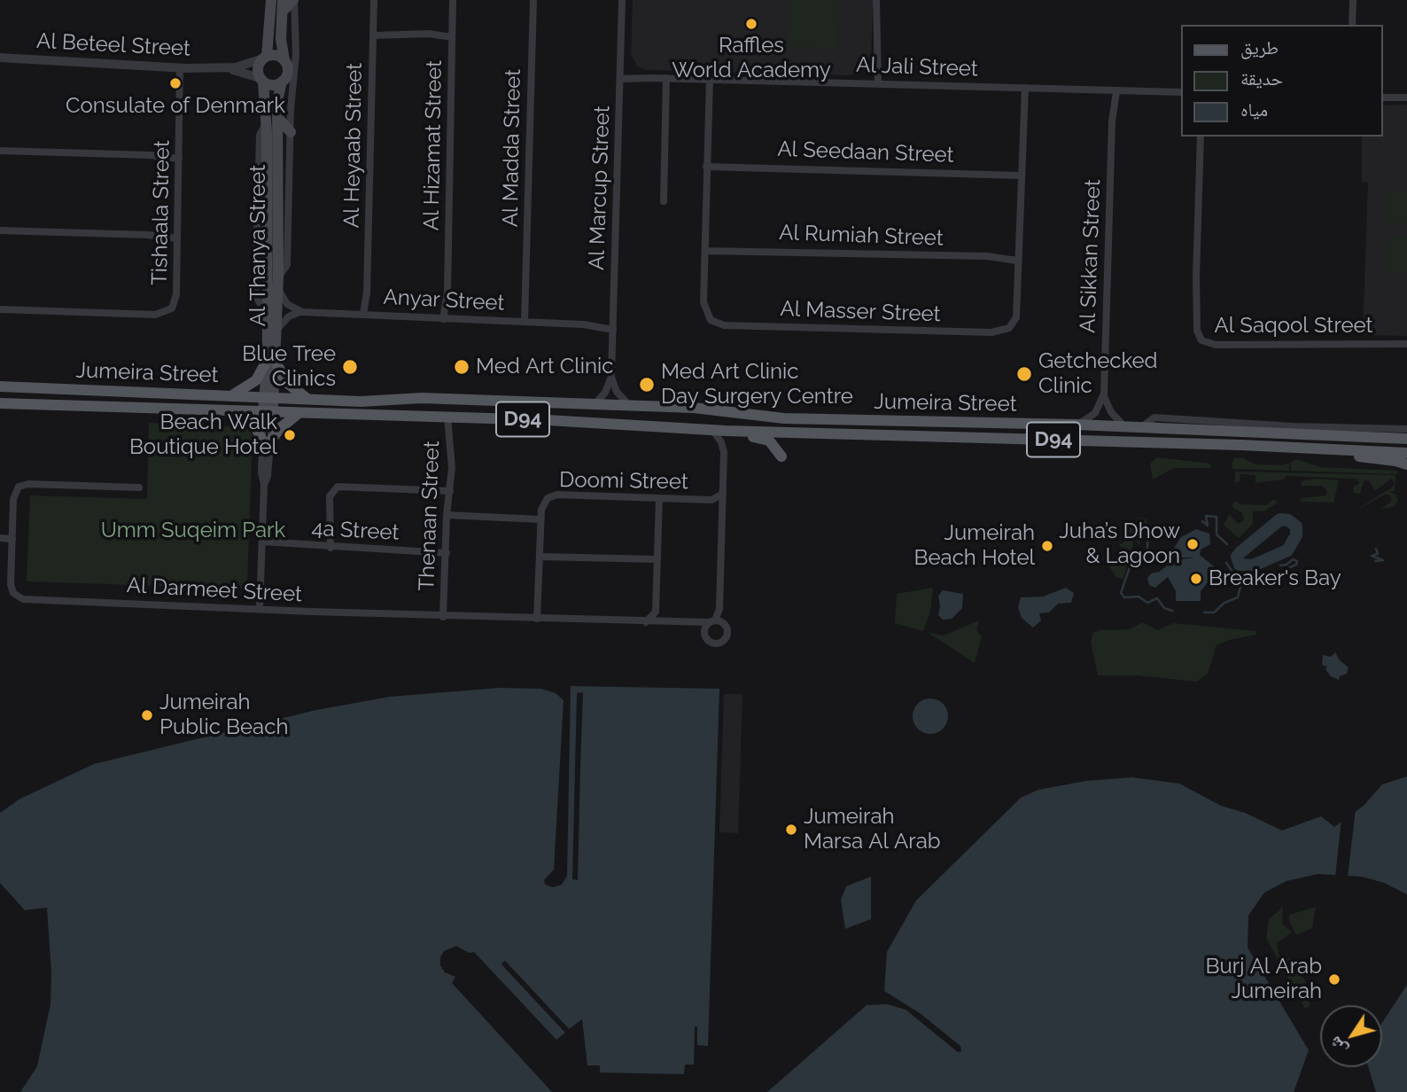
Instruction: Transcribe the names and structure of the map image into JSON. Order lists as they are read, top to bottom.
{
  "streets": {
    "main road": ["Al Thanya Street", "Jumeira Street", "D94"],
    "street": [
      "Al Beteel Street",
      "Al Jali Street",
      "Al Heyaab Street",
      "Al Hizamat Street",
      "Al Madda Street",
      "Al Seedaan Street",
      "Al Marcup Street",
      "Tishaala Street",
      "Al Rumiah Street",
      "Al Sikkan Street",
      "Anyar Street",
      "Al Masser Street",
      "Al Saqool Street",
      "Doomi Street",
      "Thenaan Street",
      "4a Street",
      "Al Darmeet Street"
    ]
  },
  "crossings": [
    ["Al Beteel Street", "Tishaala Street"],
    ["Al Beteel Street", "Al Thanya Street"],
    ["Al Jali Street", "Al Marcup Street"],
    ["Al Jali Street", "Al Sikkan Street"],
    ["Al Jali Street", "Al Masser Street"],
    ["Al Heyaab Street", "Anyar Street"],
    ["Al Hizamat Street", "Anyar Street"],
    ["Al Madda Street", "Anyar Street"],
    ["Al Seedaan Street", "Al Masser Street"],
    ["Al Marcup Street", "Anyar Street"],
    ["Al Marcup Street", "Jumeira Street"],
    ["Al Rumiah Street", "Al Masser Street"],
    ["Al Thanya Street", "Jumeira Street"],
    ["Al Thanya Street", "4a Street"],
    ["Al Thanya Street", "Al Darmeet Street"],
    ["Jumeira Street", "Thenaan Street"],
    ["Jumeira Street", "Al Darmeet Street"],
    ["Doomi Street", "Al Darmeet Street"],
    ["Thenaan Street", "4a Street"],
    ["Thenaan Street", "Al Darmeet Street"]
  ],
  "parks": ["Umm Suqeim Park"],
  "places": [
    "Raffles World Academy",
    "Consulate of Denmark",
    "Blue Tree Clinics",
    "Med Art Clinic",
    "Getchecked Clinic",
    "Med Art Clinic Day Surgery Centre",
    "Beach Walk Boutique Hotel",
    "Juha’s Dhow & Lagoon",
    "Jumeirah Beach Hotel",
    "Breaker's Bay",
    "Jumeirah Public Beach",
    "Jumeirah Marsa Al Arab",
    "Burj Al Arab Jumeirah"
  ],
  "legend": ["طريق", "حديقة", "مياه"],
  "north": "bottom left"
}
